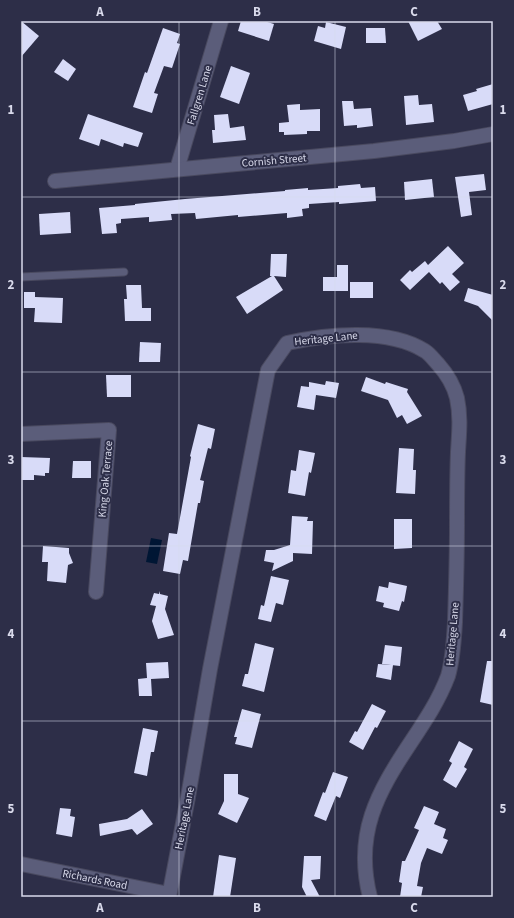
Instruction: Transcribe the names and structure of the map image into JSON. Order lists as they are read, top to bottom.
{
  "streets": {
    "street": [
      "Fallgren Lane",
      "Cornish Street",
      "Heritage Lane",
      "King Oak Terrace",
      "Richards Road"
    ]
  },
  "crossings": [
    ["Fallgren Lane", "Cornish Street"],
    ["Heritage Lane", "Richards Road"]
  ],
  "grid": {
    "columns": ["A", "B", "C"],
    "rows": [
      "1",
      "2",
      "3",
      "4",
      "5"
    ]
  }
}
